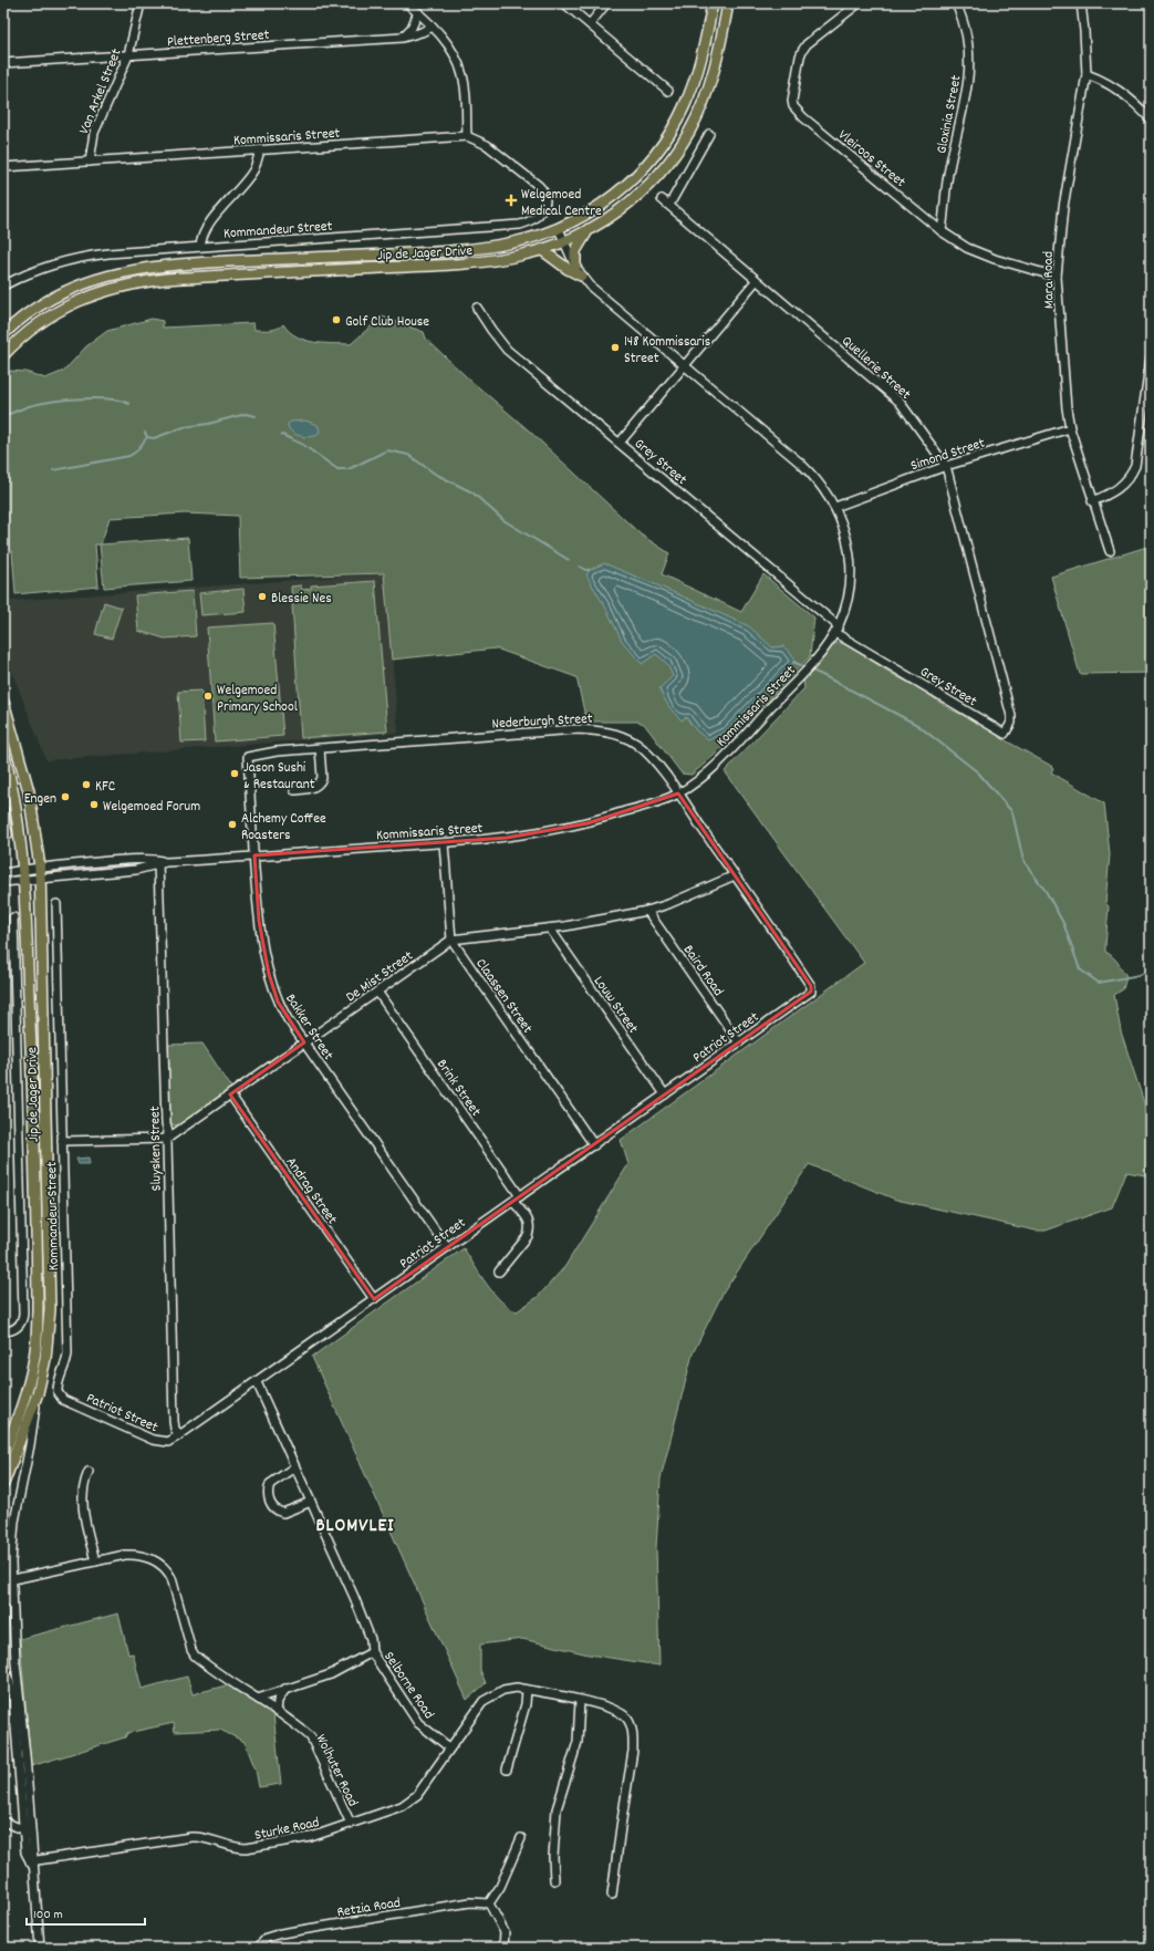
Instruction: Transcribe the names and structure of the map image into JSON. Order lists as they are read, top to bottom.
{
  "streets": {
    "main road": ["Jip de Jager Drive"],
    "street": [
      "Plettenberg Street",
      "Van Arkel Street",
      "Gloxinia Street",
      "Kommissaris Street",
      "Vleiroos Street",
      "Kommandeur Street",
      "Mara Road",
      "Quellerie Street",
      "Simond Street",
      "Grey Street",
      "Nederburgh Street",
      "Baird Road",
      "De Mist Street",
      "Claassen Street",
      "Louw Street",
      "Bakker Street",
      "Patriot Street",
      "Brink Street",
      "Sluysken Street",
      "Andrag Street",
      "Selborne Road",
      "Wolhuter Road",
      "Sturke Road",
      "Retzia Road"
    ]
  },
  "crossings": [
    ["Plettenberg Street", "Van Arkel Street"],
    ["Van Arkel Street", "Kommissaris Street"],
    ["Gloxinia Street", "Vleiroos Street"],
    ["Kommissaris Street", "Kommandeur Street"],
    ["Kommissaris Street", "Jip de Jager Drive"],
    ["Kommissaris Street", "Simond Street"],
    ["Kommissaris Street", "Grey Street"],
    ["Kommissaris Street", "Nederburgh Street"],
    ["Kommissaris Street", "Bakker Street"],
    ["Kommissaris Street", "Sluysken Street"],
    ["Vleiroos Street", "Mara Road"],
    ["Kommandeur Street", "Patriot Street"],
    ["Mara Road", "Simond Street"],
    ["Quellerie Street", "Simond Street"],
    ["Quellerie Street", "Grey Street"],
    ["Nederburgh Street", "De Mist Street"],
    ["Nederburgh Street", "Bakker Street"],
    ["Nederburgh Street", "Patriot Street"],
    ["Baird Road", "De Mist Street"],
    ["Baird Road", "Patriot Street"],
    ["De Mist Street", "Claassen Street"],
    ["De Mist Street", "Louw Street"],
    ["De Mist Street", "Bakker Street"],
    ["De Mist Street", "Brink Street"],
    ["De Mist Street", "Sluysken Street"],
    ["De Mist Street", "Andrag Street"],
    ["Claassen Street", "Patriot Street"],
    ["Louw Street", "Patriot Street"],
    ["Bakker Street", "Patriot Street"],
    ["Patriot Street", "Brink Street"],
    ["Patriot Street", "Sluysken Street"],
    ["Patriot Street", "Andrag Street"],
    ["Selborne Road", "Sturke Road"],
    ["Wolhuter Road", "Sturke Road"]
  ],
  "districts": ["BLOMVLEI"],
  "places": {
    "health": ["Welgemoed Medical Centre"],
    "other": [
      "Golf Club House",
      "148 Kommissaris Street",
      "Blessie Nes",
      "Welgemoed Primary School",
      "Jason Sushi & Restaurant",
      "KFC",
      "Engen",
      "Welgemoed Forum",
      "Alchemy Coffee Roasters"
    ]
  },
  "scale_bar": "100 m"
}
